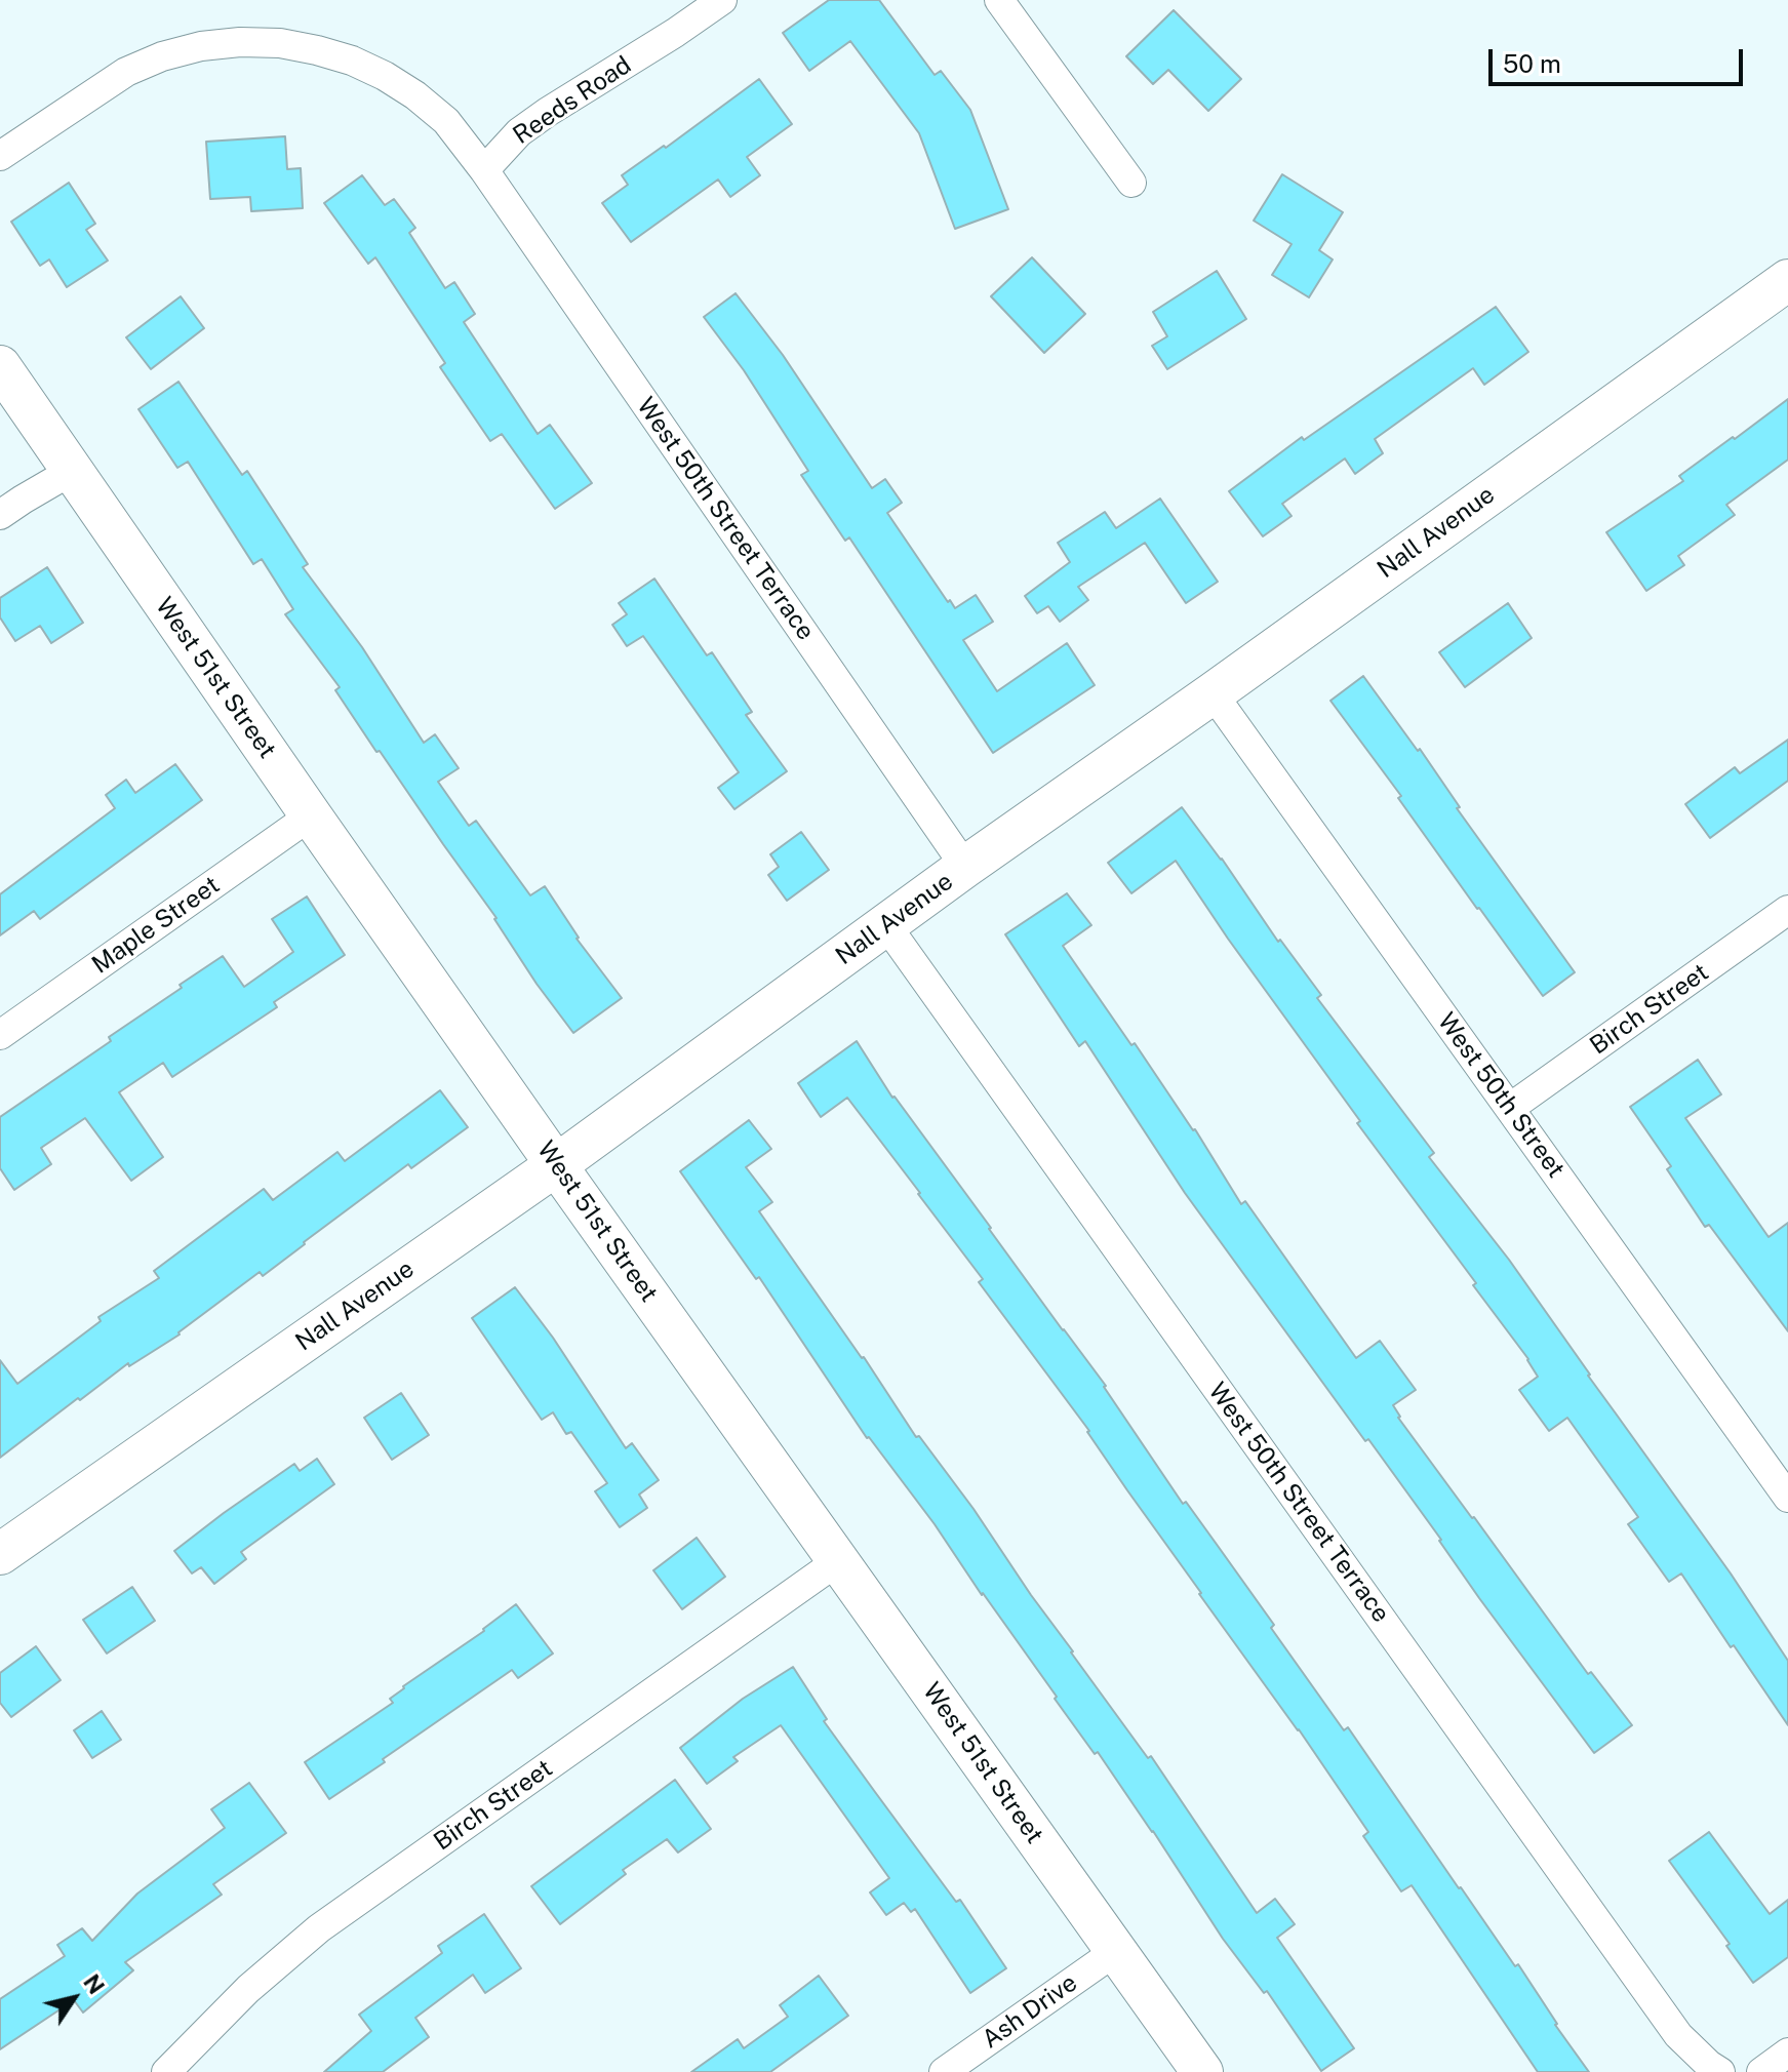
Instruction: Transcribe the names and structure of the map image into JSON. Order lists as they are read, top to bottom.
{
  "streets": {
    "street": [
      "Reeds Road",
      "West 50th Street Terrace",
      "Nall Avenue",
      "West 51st Street",
      "Maple Street",
      "Birch Street",
      "West 50th Street",
      "Ash Drive"
    ]
  },
  "crossings": [
    ["Reeds Road", "West 50th Street Terrace"],
    ["West 50th Street Terrace", "Nall Avenue"],
    ["Nall Avenue", "West 51st Street"],
    ["Nall Avenue", "West 50th Street"],
    ["West 51st Street", "Maple Street"],
    ["West 51st Street", "Birch Street"],
    ["West 51st Street", "Ash Drive"],
    ["Birch Street", "West 50th Street"]
  ],
  "scale_bar": "50 m",
  "north": "top right"
}
